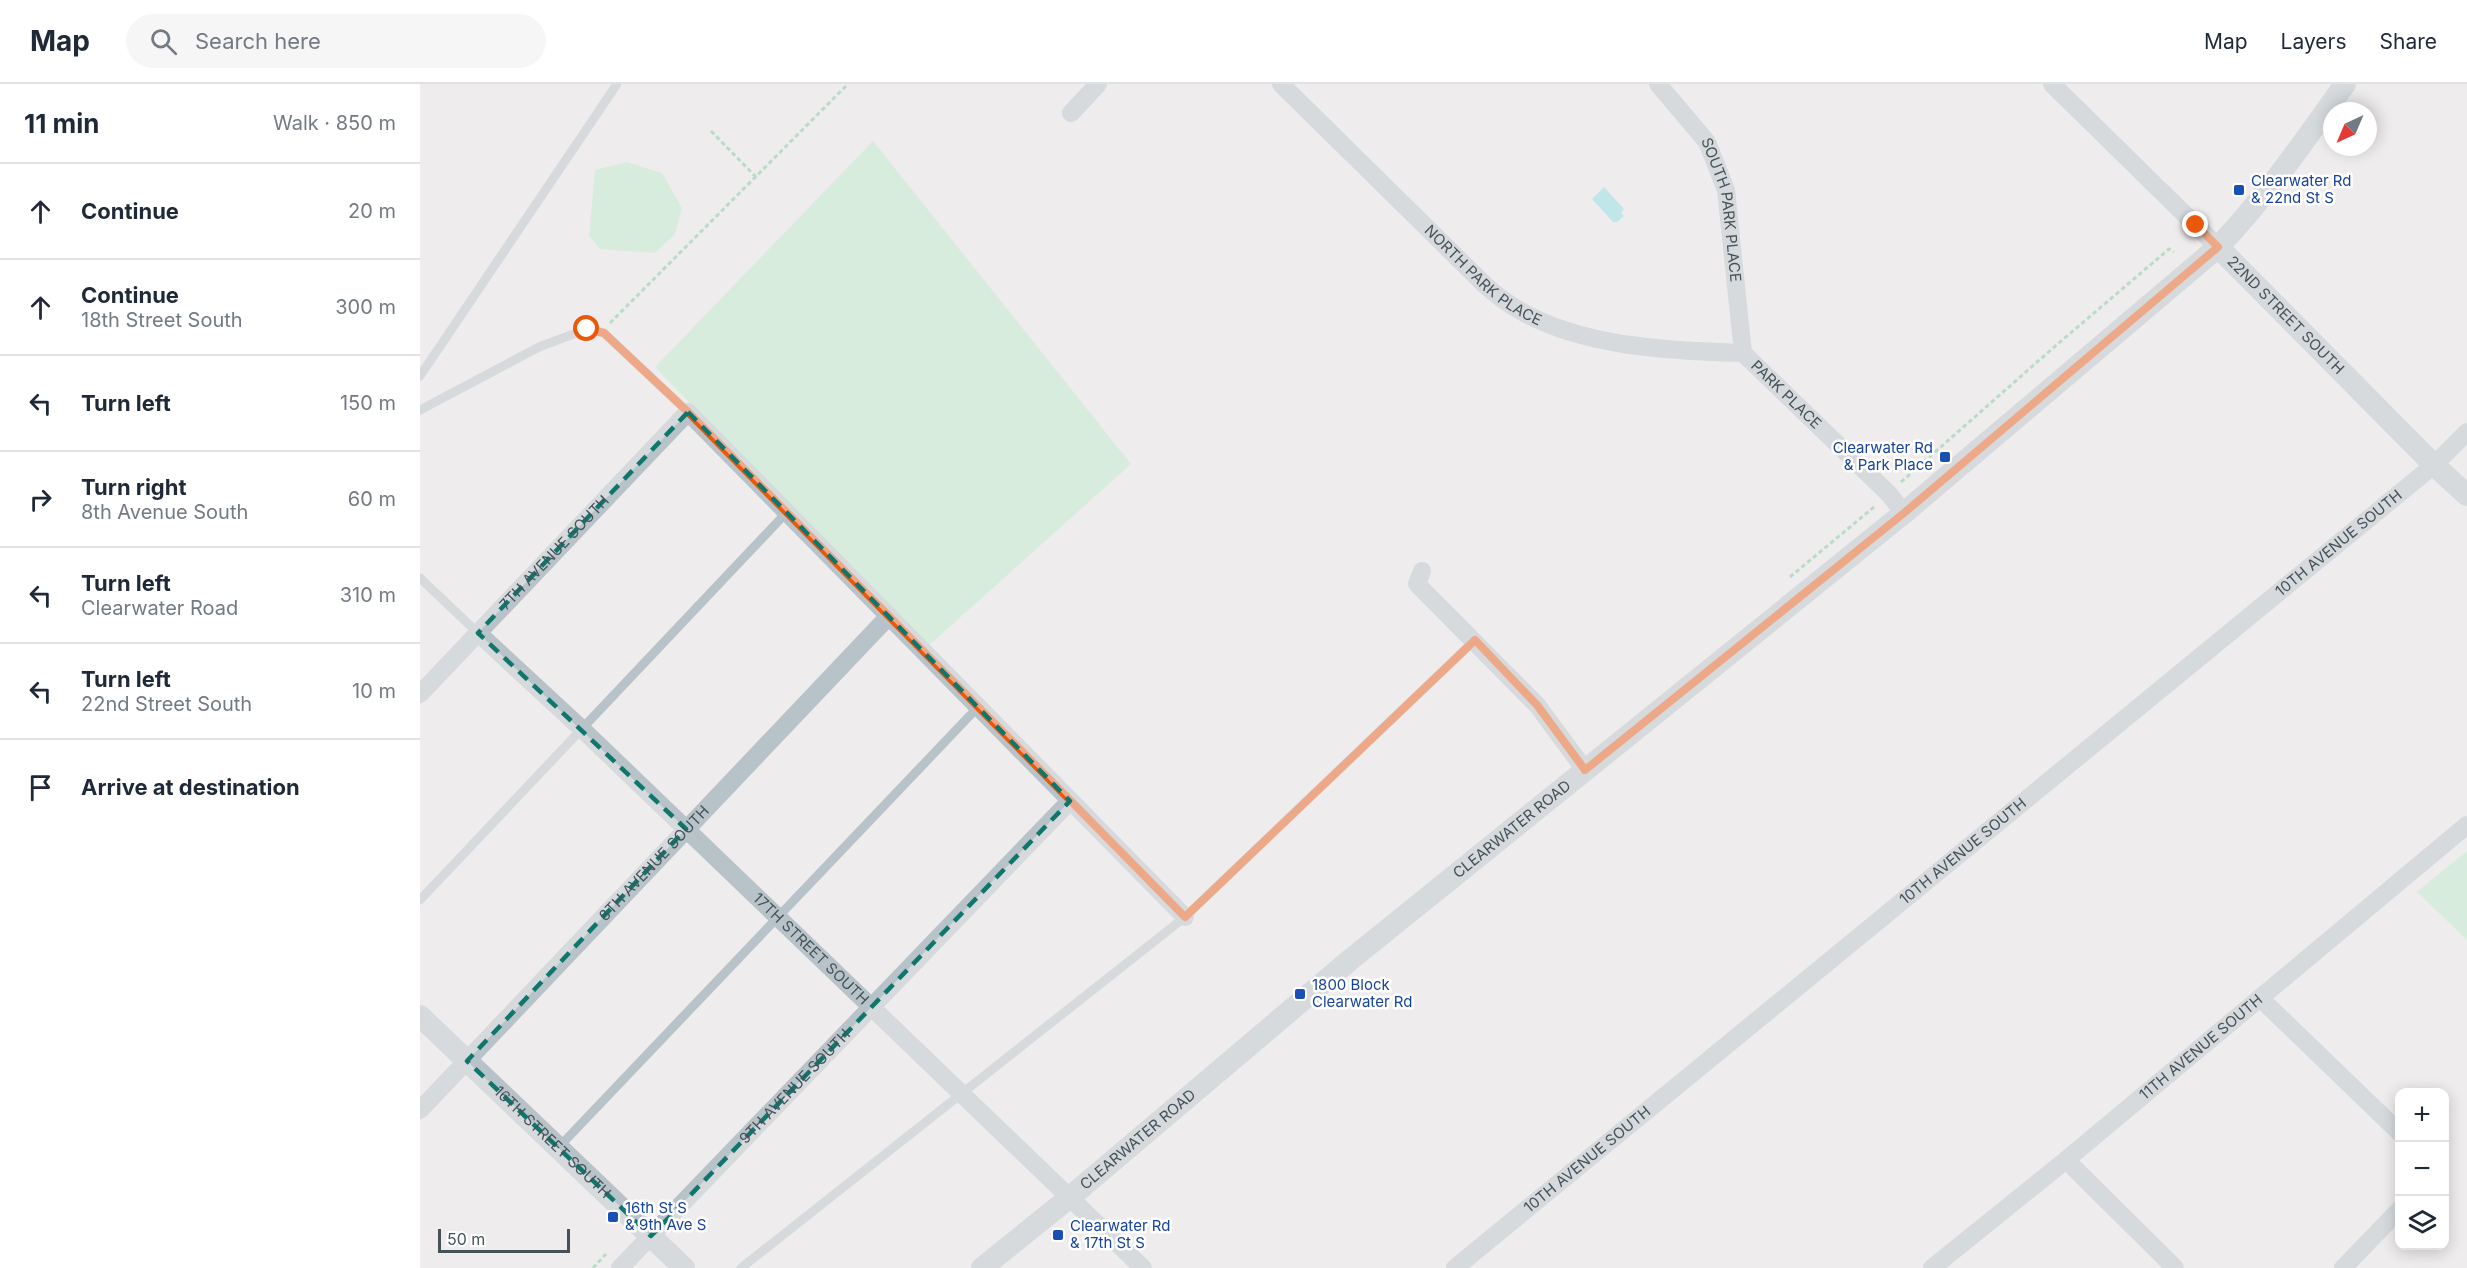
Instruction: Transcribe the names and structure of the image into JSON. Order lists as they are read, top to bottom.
{
  "streets": {
    "street": [
      "SOUTH PARK PLACE",
      "NORTH PARK PLACE",
      "22ND STREET SOUTH",
      "PARK PLACE",
      "10TH AVENUE SOUTH",
      "7TH AVENUE SOUTH",
      "CLEARWATER ROAD",
      "8TH AVENUE SOUTH",
      "17TH STREET SOUTH",
      "11TH AVENUE SOUTH",
      "9TH AVENUE SOUTH",
      "16TH STREET SOUTH"
    ]
  },
  "crossings": [
    ["SOUTH PARK PLACE", "NORTH PARK PLACE"],
    ["SOUTH PARK PLACE", "PARK PLACE"],
    ["NORTH PARK PLACE", "PARK PLACE"],
    ["22ND STREET SOUTH", "10TH AVENUE SOUTH"],
    ["22ND STREET SOUTH", "CLEARWATER ROAD"],
    ["PARK PLACE", "CLEARWATER ROAD"],
    ["7TH AVENUE SOUTH", "17TH STREET SOUTH"],
    ["CLEARWATER ROAD", "17TH STREET SOUTH"],
    ["8TH AVENUE SOUTH", "17TH STREET SOUTH"],
    ["8TH AVENUE SOUTH", "16TH STREET SOUTH"],
    ["17TH STREET SOUTH", "9TH AVENUE SOUTH"],
    ["9TH AVENUE SOUTH", "16TH STREET SOUTH"]
  ],
  "places": {
    "transit": [
      "Clearwater Rd & 22nd St S",
      "Clearwater Rd & Park Place",
      "1800 Block Clearwater Rd",
      "16th St S & 9th Ave S",
      "Clearwater Rd & 17th St S"
    ]
  },
  "scale_bar": "50 m",
  "north": "bottom left",
  "page": {
    "header": "Map",
    "search": "Search here",
    "nav": ["Map", "Layers", "Share"],
    "heading": ["11 min", "Walk · 850 m"],
    "list": [
      ["Continue", "20 m"],
      ["Continue", "18th Street South", "300 m"],
      ["Turn left", "150 m"],
      ["Turn right", "8th Avenue South", "60 m"],
      ["Turn left", "Clearwater Road", "310 m"],
      ["Turn left", "22nd Street South", "10 m"],
      "Arrive at destination"
    ],
    "map_buttons": ["+", "−"],
    "scale": "50 m"
  }
}
